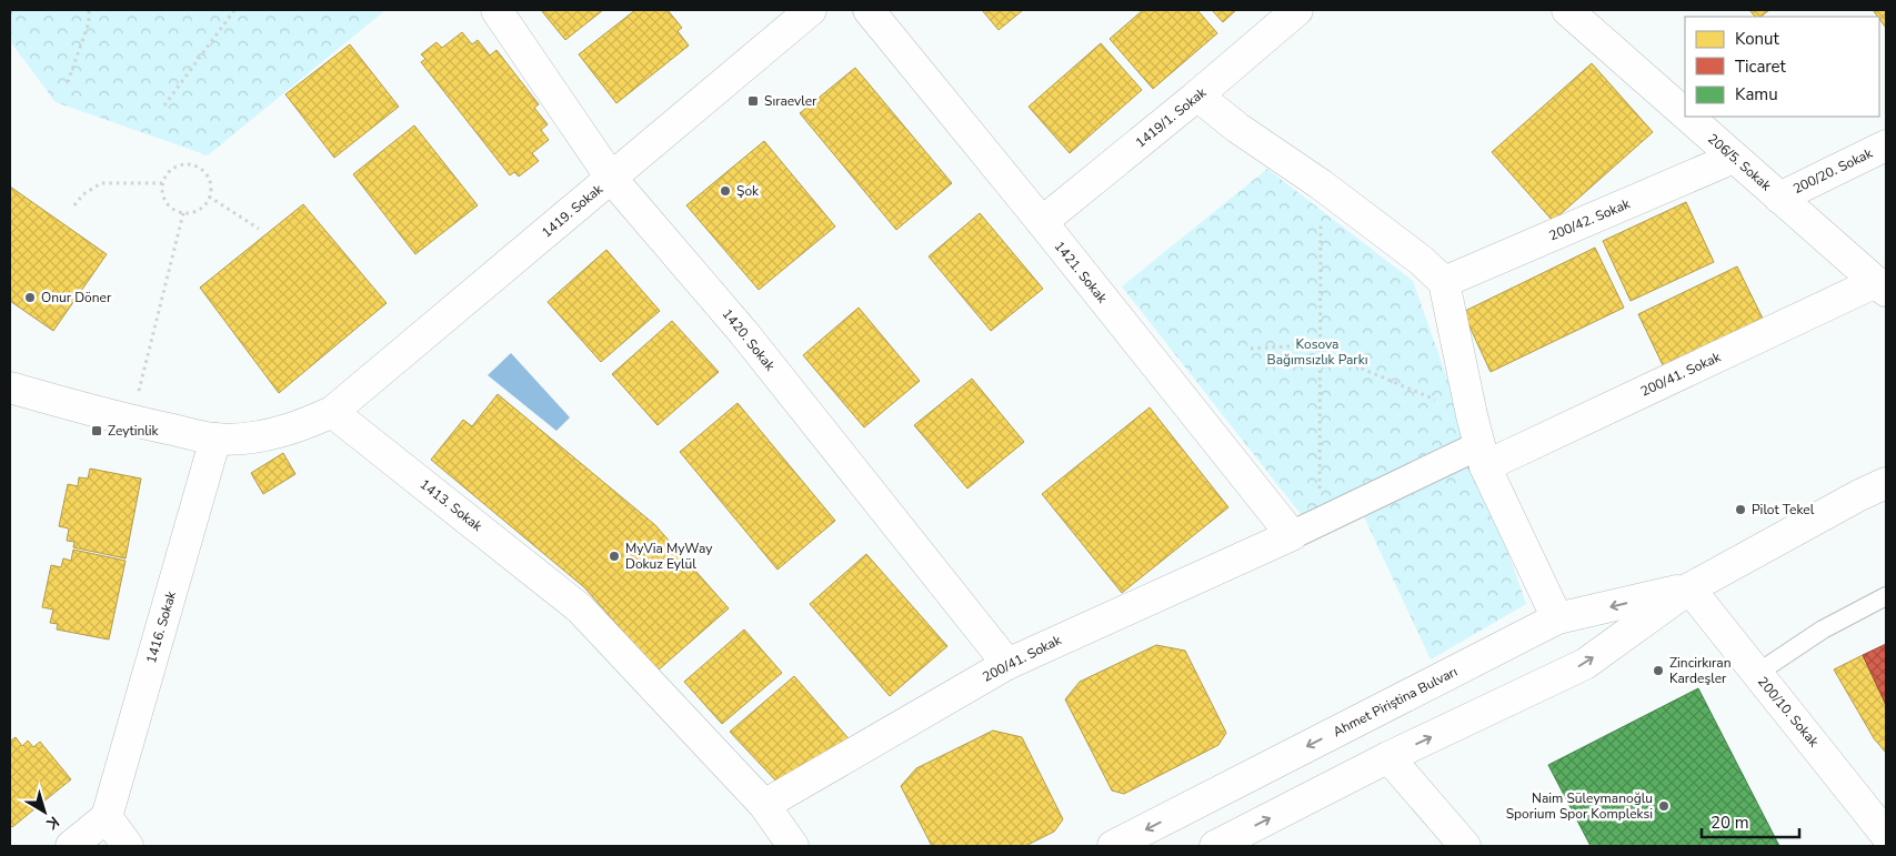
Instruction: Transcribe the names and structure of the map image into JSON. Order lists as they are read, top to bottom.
{
  "streets": {
    "street": [
      "1419/1. Sokak",
      "206/5. Sokak",
      "200/20. Sokak",
      "1419. Sokak",
      "200/42. Sokak",
      "1421. Sokak",
      "1420. Sokak",
      "200/41. Sokak",
      "1413. Sokak",
      "1416. Sokak",
      "Ahmet Piriştina Bulvarı",
      "200/10. Sokak"
    ]
  },
  "crossings": [
    ["1419/1. Sokak", "1421. Sokak"],
    ["206/5. Sokak", "200/20. Sokak"],
    ["206/5. Sokak", "200/42. Sokak"],
    ["206/5. Sokak", "200/41. Sokak"],
    ["1419. Sokak", "1420. Sokak"],
    ["1419. Sokak", "1413. Sokak"],
    ["1421. Sokak", "200/41. Sokak"],
    ["1420. Sokak", "200/41. Sokak"],
    ["200/41. Sokak", "1413. Sokak"],
    ["Ahmet Piriştina Bulvarı", "200/10. Sokak"]
  ],
  "parks": ["Kosova Bağımsızlık Parkı"],
  "places": {
    "transit": ["Sıraevler", "Zeytinlik"],
    "other": [
      "Şok",
      "Onur Döner",
      "Pilot Tekel",
      "MyVia MyWay Dokuz Eylül",
      "Zincirkıran Kardeşler",
      "Naim Süleymanoğlu Sporium Spor Kompleksi"
    ]
  },
  "legend": ["Konut", "Ticaret", "Kamu"],
  "scale_bar": "20 m",
  "north": "bottom right"
}
